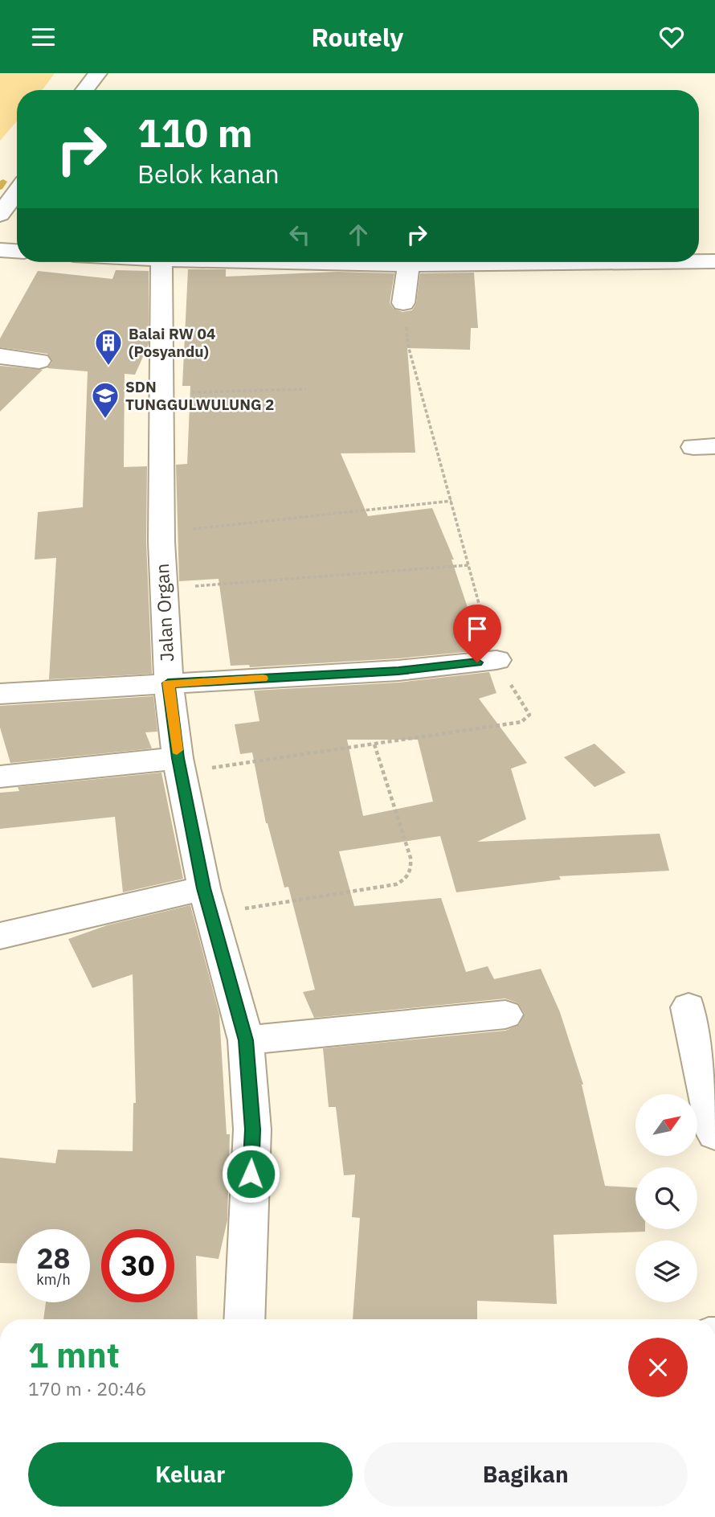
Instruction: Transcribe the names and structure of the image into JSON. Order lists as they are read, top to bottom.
{
  "streets": {
    "street": ["Jalan Organ"]
  },
  "places": {
    "building": ["Balai RW 04 (Posyandu)"],
    "school or university": ["SDN TUNGGULWULUNG 2"]
  },
  "north": "top right",
  "page": {
    "header": "Routely",
    "turn": ["110 m", "Belok kanan"],
    "speed": "28 km/h",
    "limit": "30",
    "heading": ["1 mnt", "170 m · 20:46"],
    "buttons": ["Keluar", "Bagikan"]
  }
}
